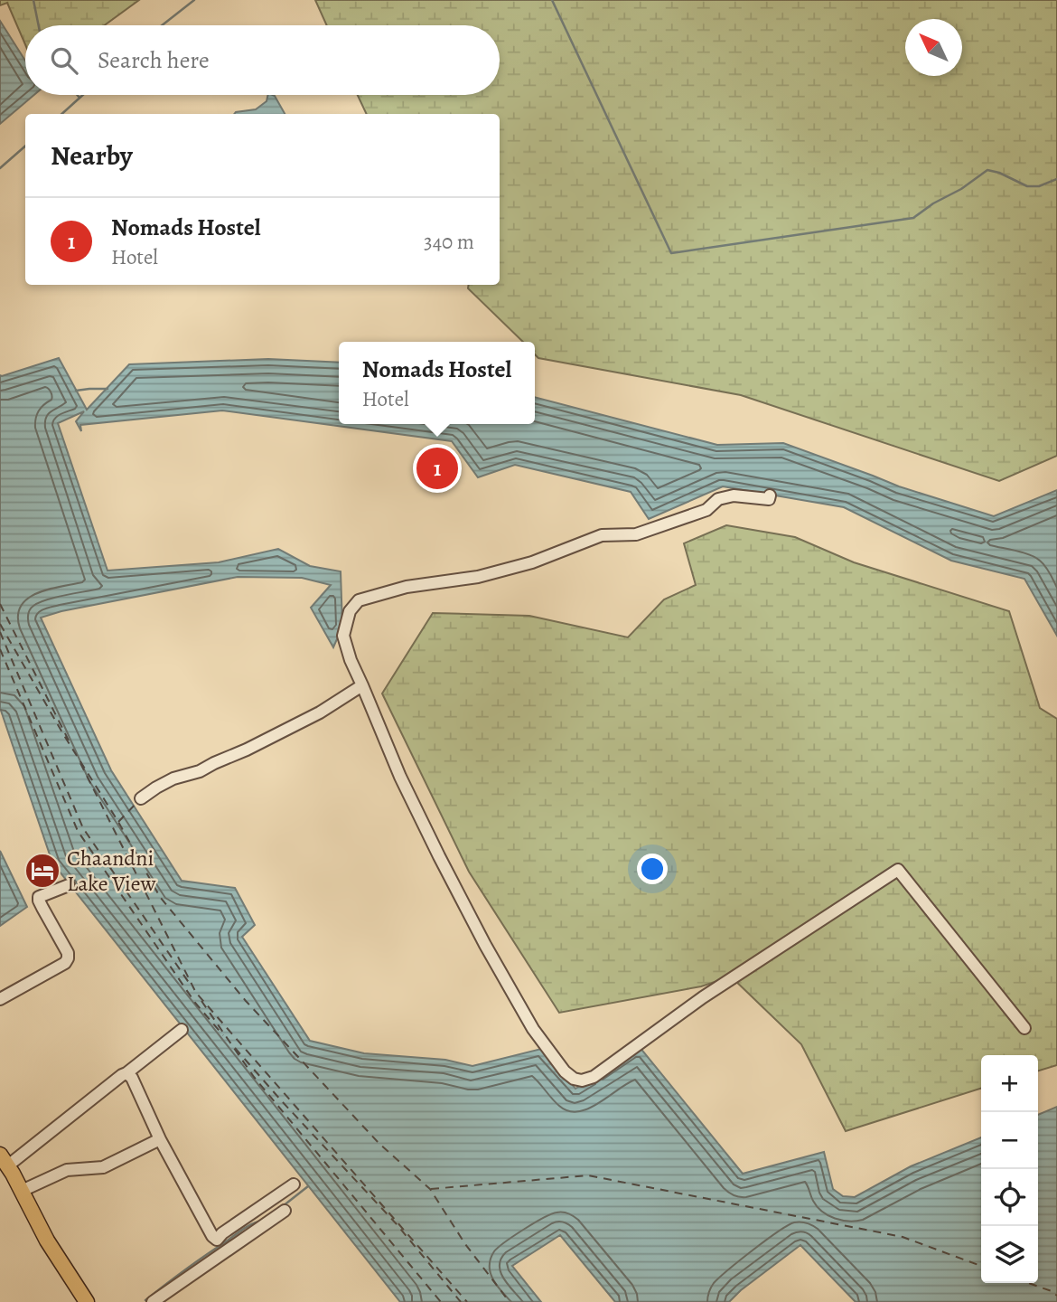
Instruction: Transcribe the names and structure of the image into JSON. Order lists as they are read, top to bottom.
{
  "places": {
    "hotel": ["Chaandni Lake View"]
  },
  "north": "top left",
  "page": {
    "search": "Search here",
    "heading": "Nearby",
    "list": [
      {
        "mark": "1",
        "name": "Nomads Hostel",
        "note": "Hotel",
        "value": "340 m"
      }
    ],
    "popup": ["Nomads Hostel", "Hotel"],
    "pins": "1",
    "map_buttons": ["+", "−"]
  }
}
